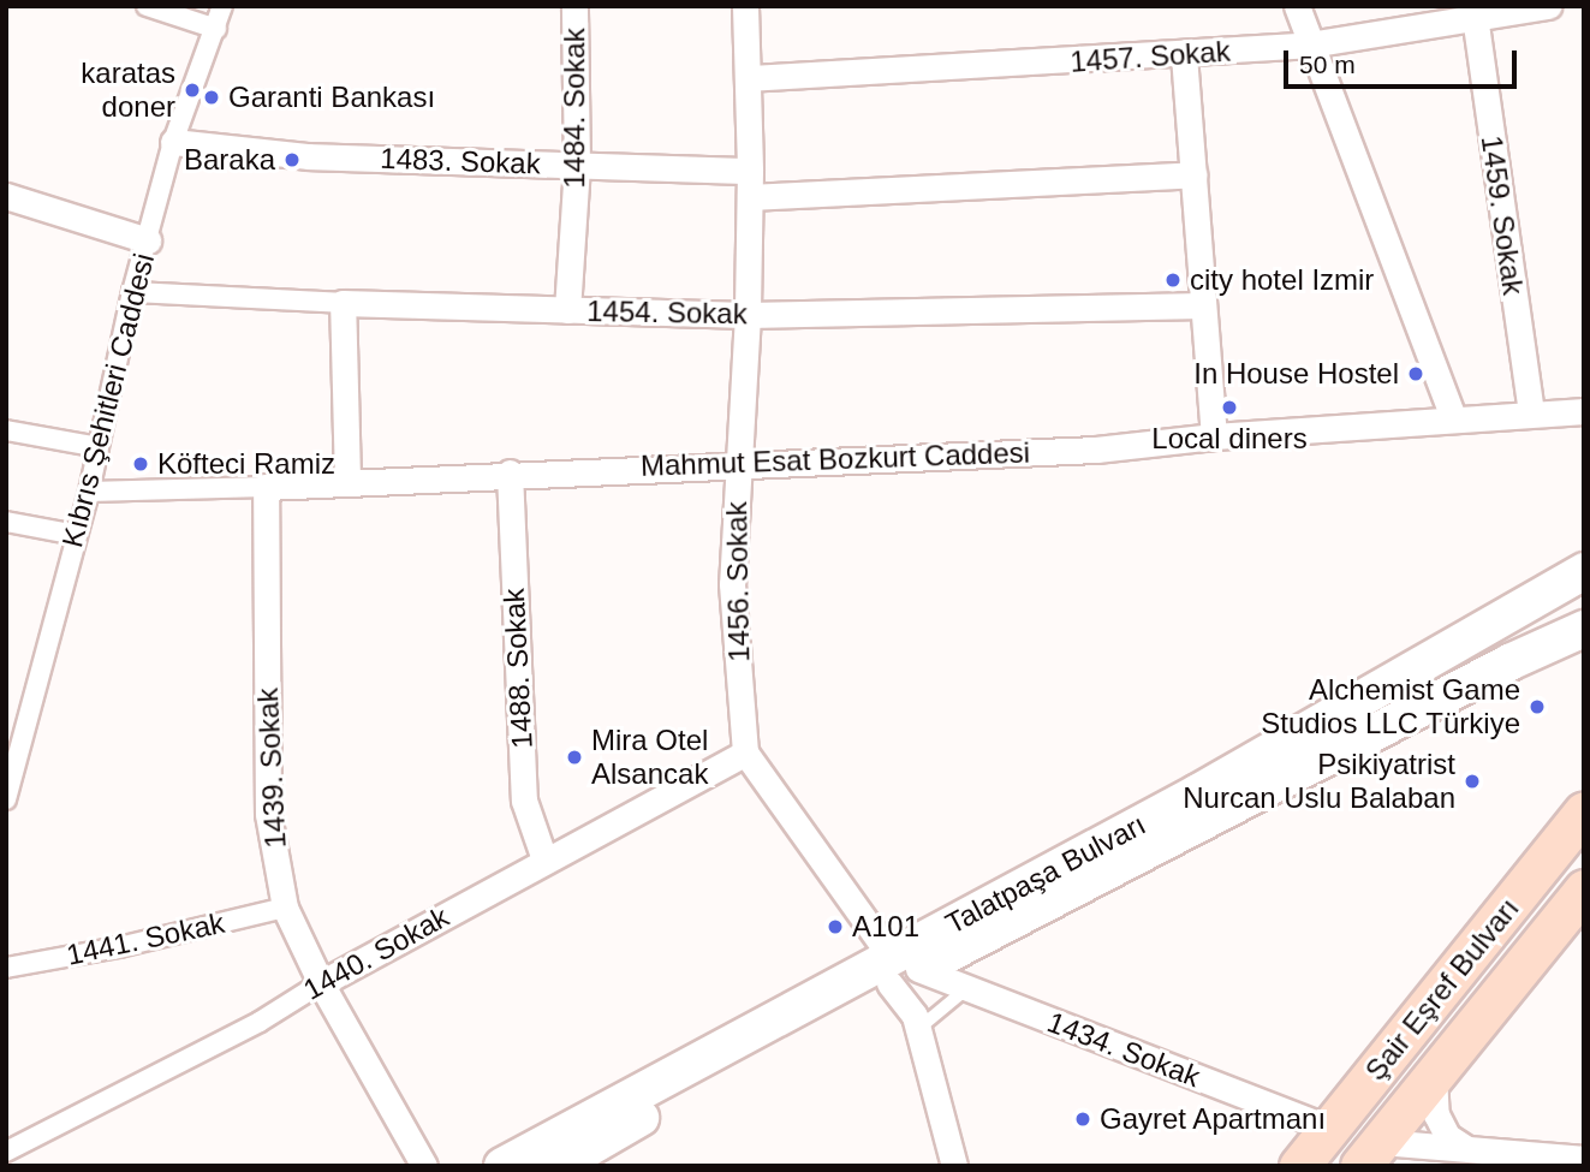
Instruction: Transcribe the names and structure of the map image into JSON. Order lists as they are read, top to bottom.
{
  "streets": {
    "main road": ["Talatpaşa Bulvarı", "Şair Eşref Bulvarı"],
    "street": [
      "1457. Sokak",
      "1484. Sokak",
      "1483. Sokak",
      "1459. Sokak",
      "1454. Sokak",
      "Kıbrıs Şehitleri Caddesi",
      "Mahmut Esat Bozkurt Caddesi",
      "1456. Sokak",
      "1488. Sokak",
      "1439. Sokak",
      "1441. Sokak",
      "1440. Sokak",
      "1434. Sokak"
    ]
  },
  "crossings": [
    ["1457. Sokak", "1459. Sokak"],
    ["1457. Sokak", "1456. Sokak"],
    ["1484. Sokak", "1483. Sokak"],
    ["1484. Sokak", "1454. Sokak"],
    ["1483. Sokak", "Kıbrıs Şehitleri Caddesi"],
    ["1483. Sokak", "1456. Sokak"],
    ["1459. Sokak", "Mahmut Esat Bozkurt Caddesi"],
    ["1454. Sokak", "Kıbrıs Şehitleri Caddesi"],
    ["1454. Sokak", "1456. Sokak"],
    ["Kıbrıs Şehitleri Caddesi", "Mahmut Esat Bozkurt Caddesi"],
    ["Mahmut Esat Bozkurt Caddesi", "1456. Sokak"],
    ["Mahmut Esat Bozkurt Caddesi", "1488. Sokak"],
    ["Mahmut Esat Bozkurt Caddesi", "1439. Sokak"],
    ["1456. Sokak", "1440. Sokak"],
    ["1488. Sokak", "1440. Sokak"],
    ["1439. Sokak", "1441. Sokak"],
    ["1439. Sokak", "1440. Sokak"],
    ["Talatpaşa Bulvarı", "1434. Sokak"],
    ["Şair Eşref Bulvarı", "1434. Sokak"]
  ],
  "places": [
    "karatas doner",
    "Garanti Bankası",
    "Baraka",
    "city hotel Izmir",
    "In House Hostel",
    "Local diners",
    "Köfteci Ramiz",
    "Alchemist Game Studios LLC Türkiye",
    "Mira Otel Alsancak",
    "Psikiyatrist Nurcan Uslu Balaban",
    "A101",
    "Gayret Apartmanı"
  ],
  "scale_bar": "50 m"
}
